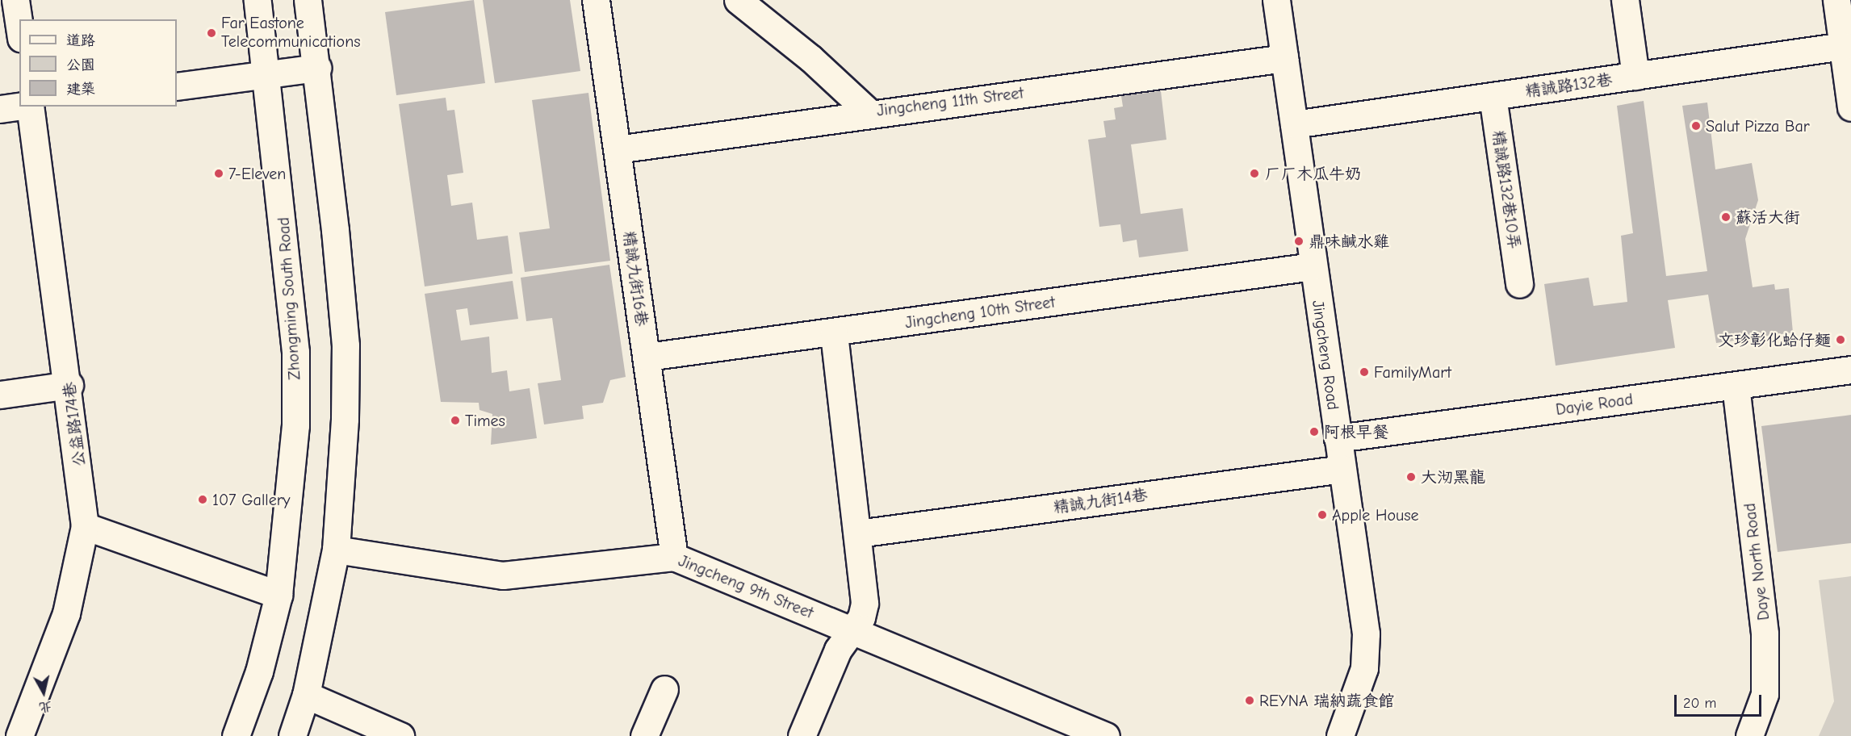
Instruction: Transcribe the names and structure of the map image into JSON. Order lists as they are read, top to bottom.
{
  "streets": {
    "street": [
      "精誠路132巷",
      "Jingcheng 11th Street",
      "精誠路132巷10弄",
      "精誠九街16巷",
      "Zhongming South Road",
      "Jingcheng 10th Street",
      "Jingcheng Road",
      "Dayie Road",
      "公益路174巷",
      "精誠九街14巷",
      "Daye North Road",
      "Jingcheng 9th Street"
    ]
  },
  "crossings": [
    ["精誠路132巷", "精誠路132巷10弄"],
    ["精誠路132巷", "Jingcheng Road"],
    ["Jingcheng 11th Street", "精誠九街16巷"],
    ["Jingcheng 11th Street", "Jingcheng Road"],
    ["精誠九街16巷", "Jingcheng 10th Street"],
    ["精誠九街16巷", "Jingcheng 9th Street"],
    ["Jingcheng 10th Street", "Jingcheng Road"],
    ["Jingcheng Road", "Dayie Road"],
    ["Jingcheng Road", "精誠九街14巷"],
    ["Dayie Road", "Daye North Road"]
  ],
  "places": [
    "Far Eastone Telecommunications",
    "Salut Pizza Bar",
    "7-Eleven",
    "ㄏㄏ木瓜牛奶",
    "蘇活大街",
    "鼎味鹹水雞",
    "文珍彰化蛤仔麵",
    "FamilyMart",
    "Times",
    "阿根早餐",
    "大沏黑龍",
    "107 Gallery",
    "Apple House",
    "REYNA 瑞納蔬食館"
  ],
  "legend": ["道路", "公園", "建築"],
  "scale_bar": "20 m",
  "north": "bottom"
}
